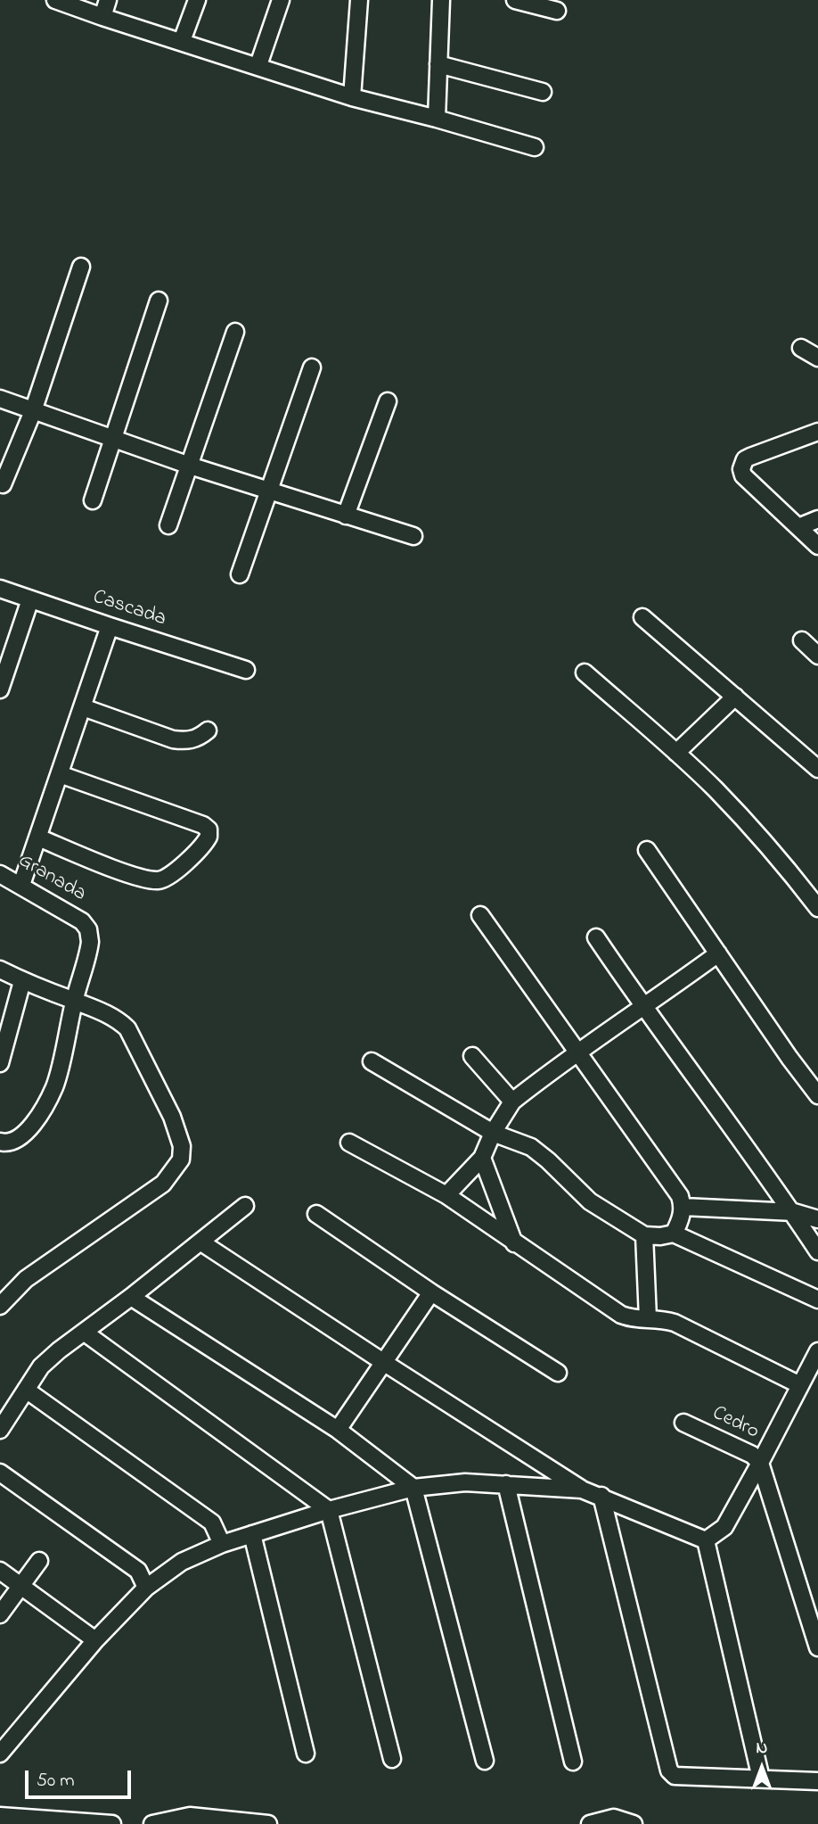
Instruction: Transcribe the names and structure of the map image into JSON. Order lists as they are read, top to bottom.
{
  "streets": {
    "street": ["Cascada", "Granada", "Cedro"]
  },
  "scale_bar": "50 m",
  "north": "top"
}
